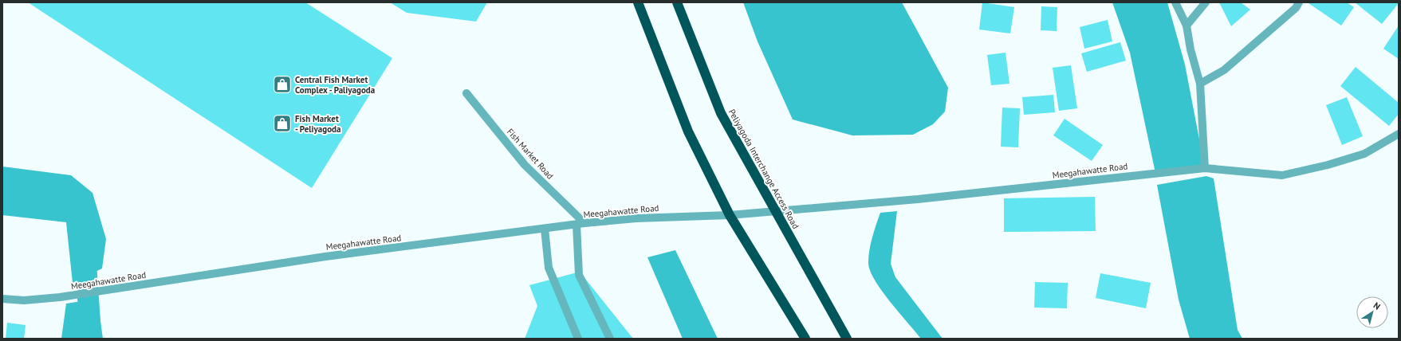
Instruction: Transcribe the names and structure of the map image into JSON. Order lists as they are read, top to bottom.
{
  "streets": {
    "highway": ["Peliyagoda Interchange Access Road"],
    "street": ["Fish Market Road", "Meegahawatte Road"]
  },
  "crossings": [
    ["Fish Market Road", "Meegahawatte Road"],
    ["Peliyagoda Interchange Access Road", "Meegahawatte Road"]
  ],
  "places": {
    "shop": ["Central Fish Market Complex - Paliyagoda", "Fish Market - Peliyagoda"]
  },
  "north": "top right"
}
